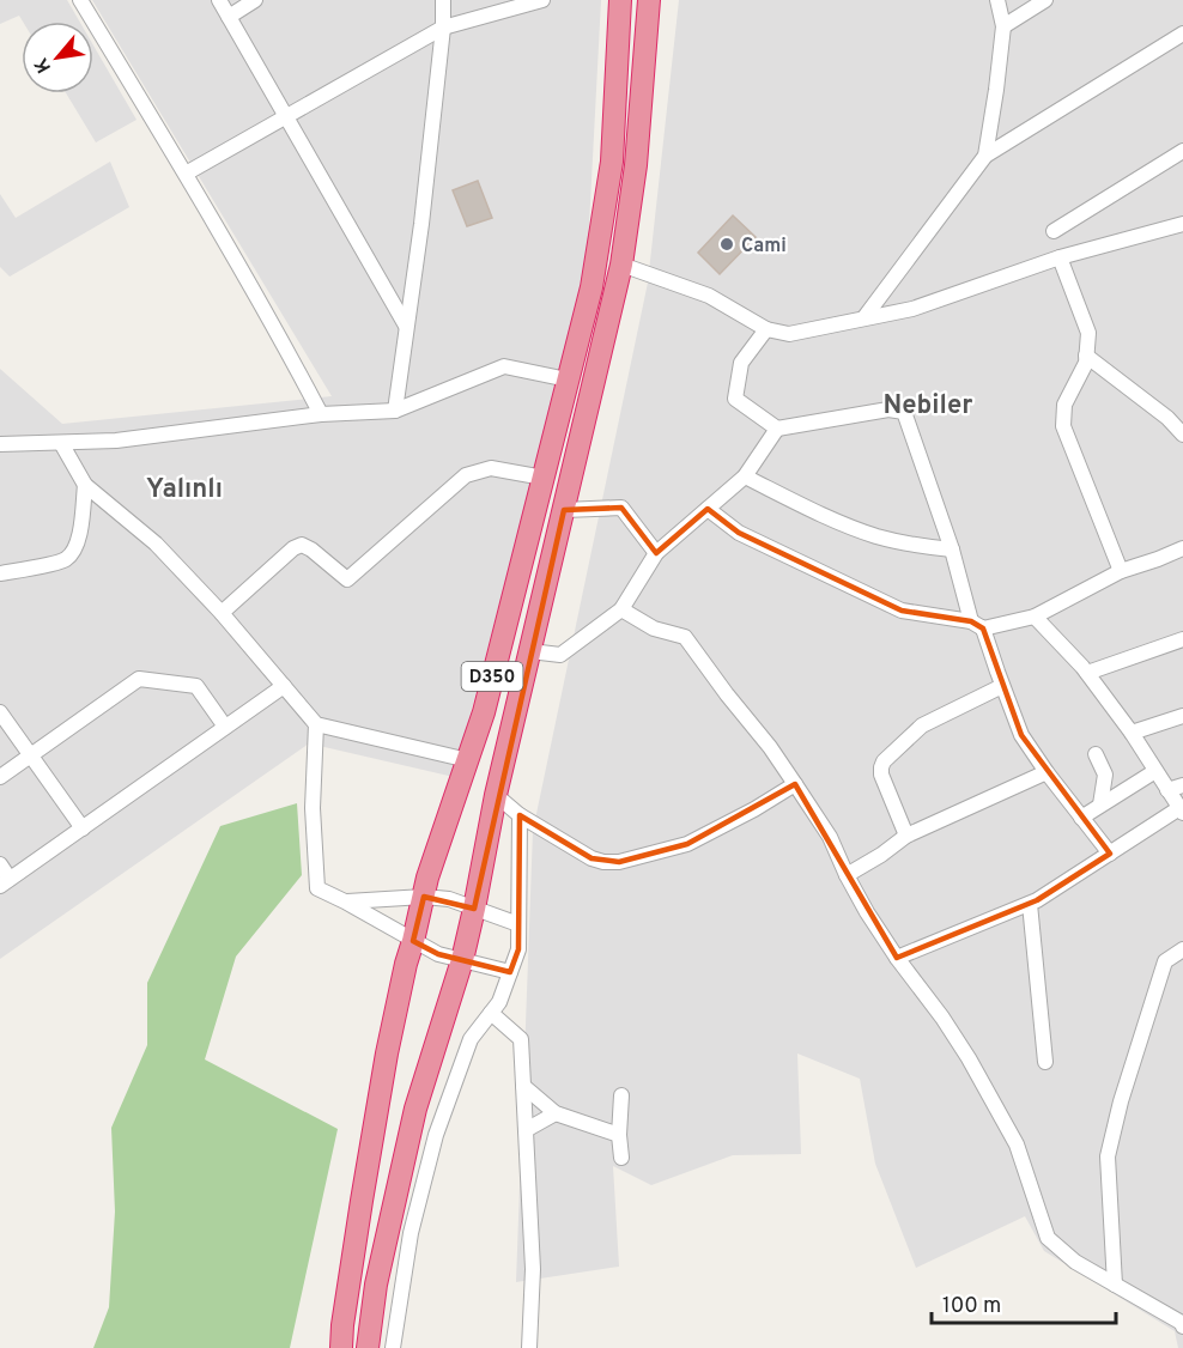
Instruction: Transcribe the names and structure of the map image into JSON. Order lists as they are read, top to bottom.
{
  "streets": {
    "highway": ["D350"]
  },
  "districts": ["Nebiler", "Yalınlı"],
  "places": ["Cami"],
  "scale_bar": "100 m",
  "north": "bottom left"
}
